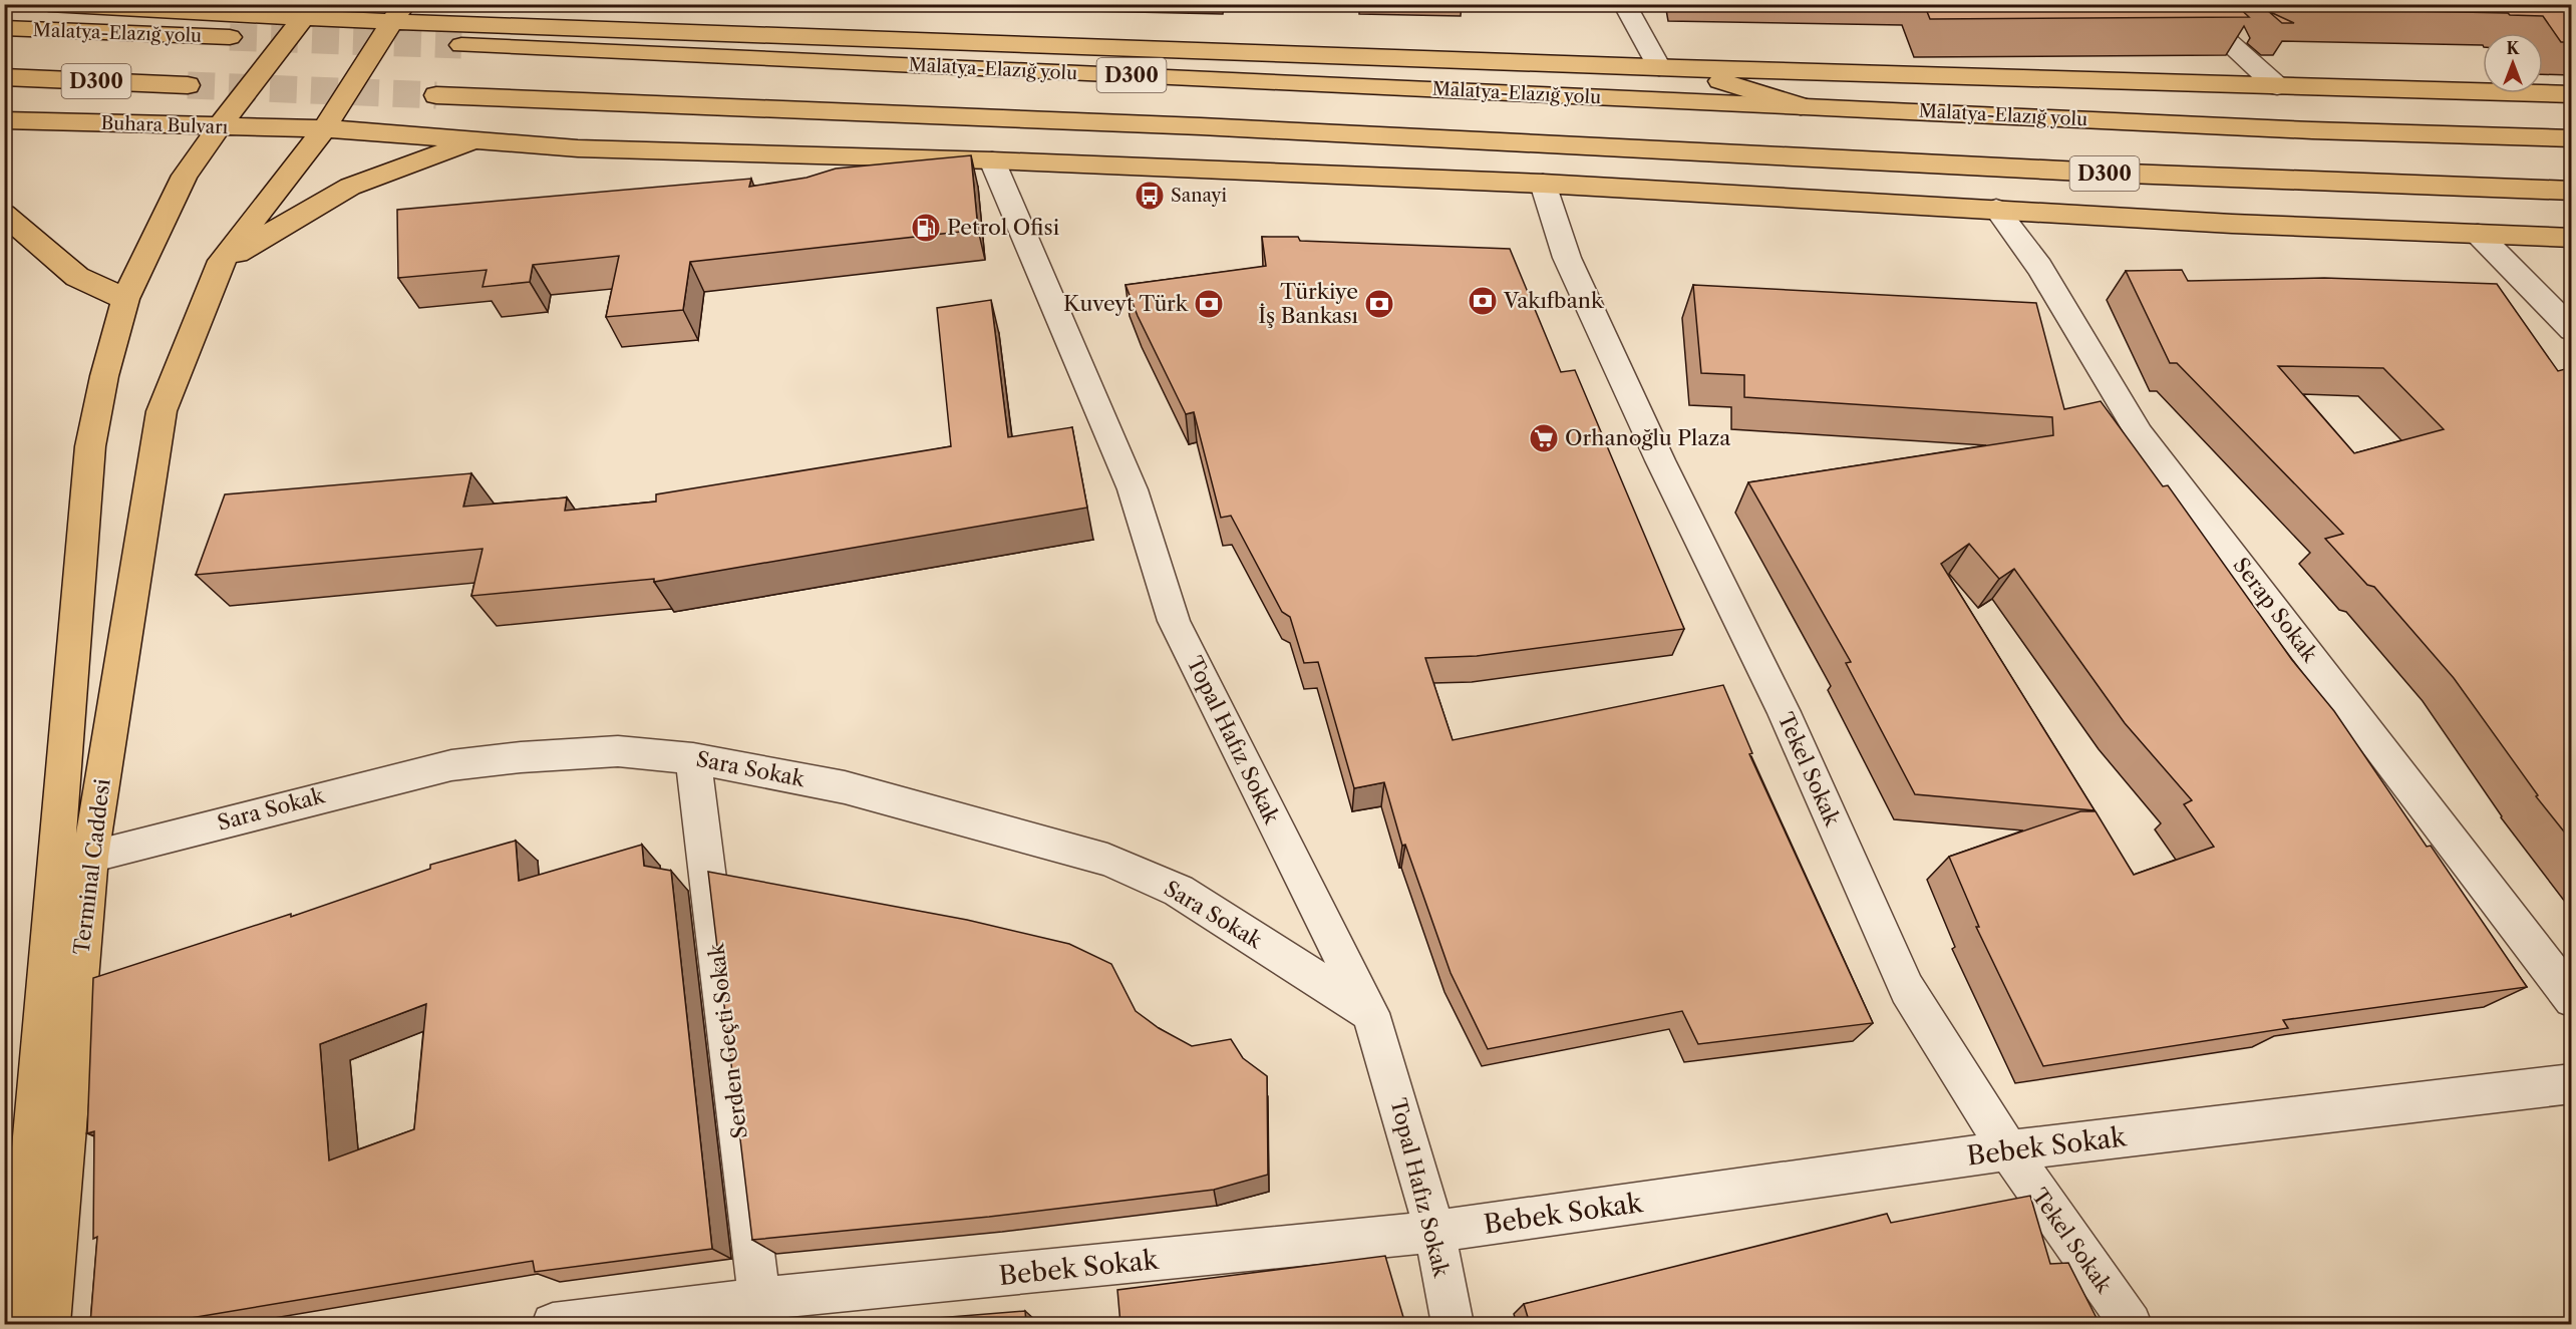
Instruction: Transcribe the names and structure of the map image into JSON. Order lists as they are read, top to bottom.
{
  "streets": {
    "main road": [
      "Malatya-Elazığ yolu",
      "D300",
      "Buhara Bulvarı",
      "Terminal Caddesi"
    ],
    "street": [
      "Serap Sokak",
      "Topal Hafız Sokak",
      "Sara Sokak",
      "Tekel Sokak",
      "Serden Geçti Sokak",
      "Bebek Sokak"
    ]
  },
  "crossings": [
    ["Buhara Bulvarı", "Serap Sokak"],
    ["Buhara Bulvarı", "Topal Hafız Sokak"],
    ["Buhara Bulvarı", "Tekel Sokak"],
    ["Buhara Bulvarı", "Terminal Caddesi"],
    ["Topal Hafız Sokak", "Sara Sokak"],
    ["Topal Hafız Sokak", "Bebek Sokak"],
    ["Sara Sokak", "Terminal Caddesi"],
    ["Sara Sokak", "Serden Geçti Sokak"],
    ["Tekel Sokak", "Bebek Sokak"],
    ["Serden Geçti Sokak", "Bebek Sokak"]
  ],
  "places": {
    "bus stop": ["Sanayi"],
    "fuel station": ["Petrol Ofisi"],
    "bank": ["Vakıfbank", "Kuveyt Türk", "Türkiye İş Bankası"],
    "supermarket": ["Orhanoğlu Plaza"]
  },
  "north": "top"
}
